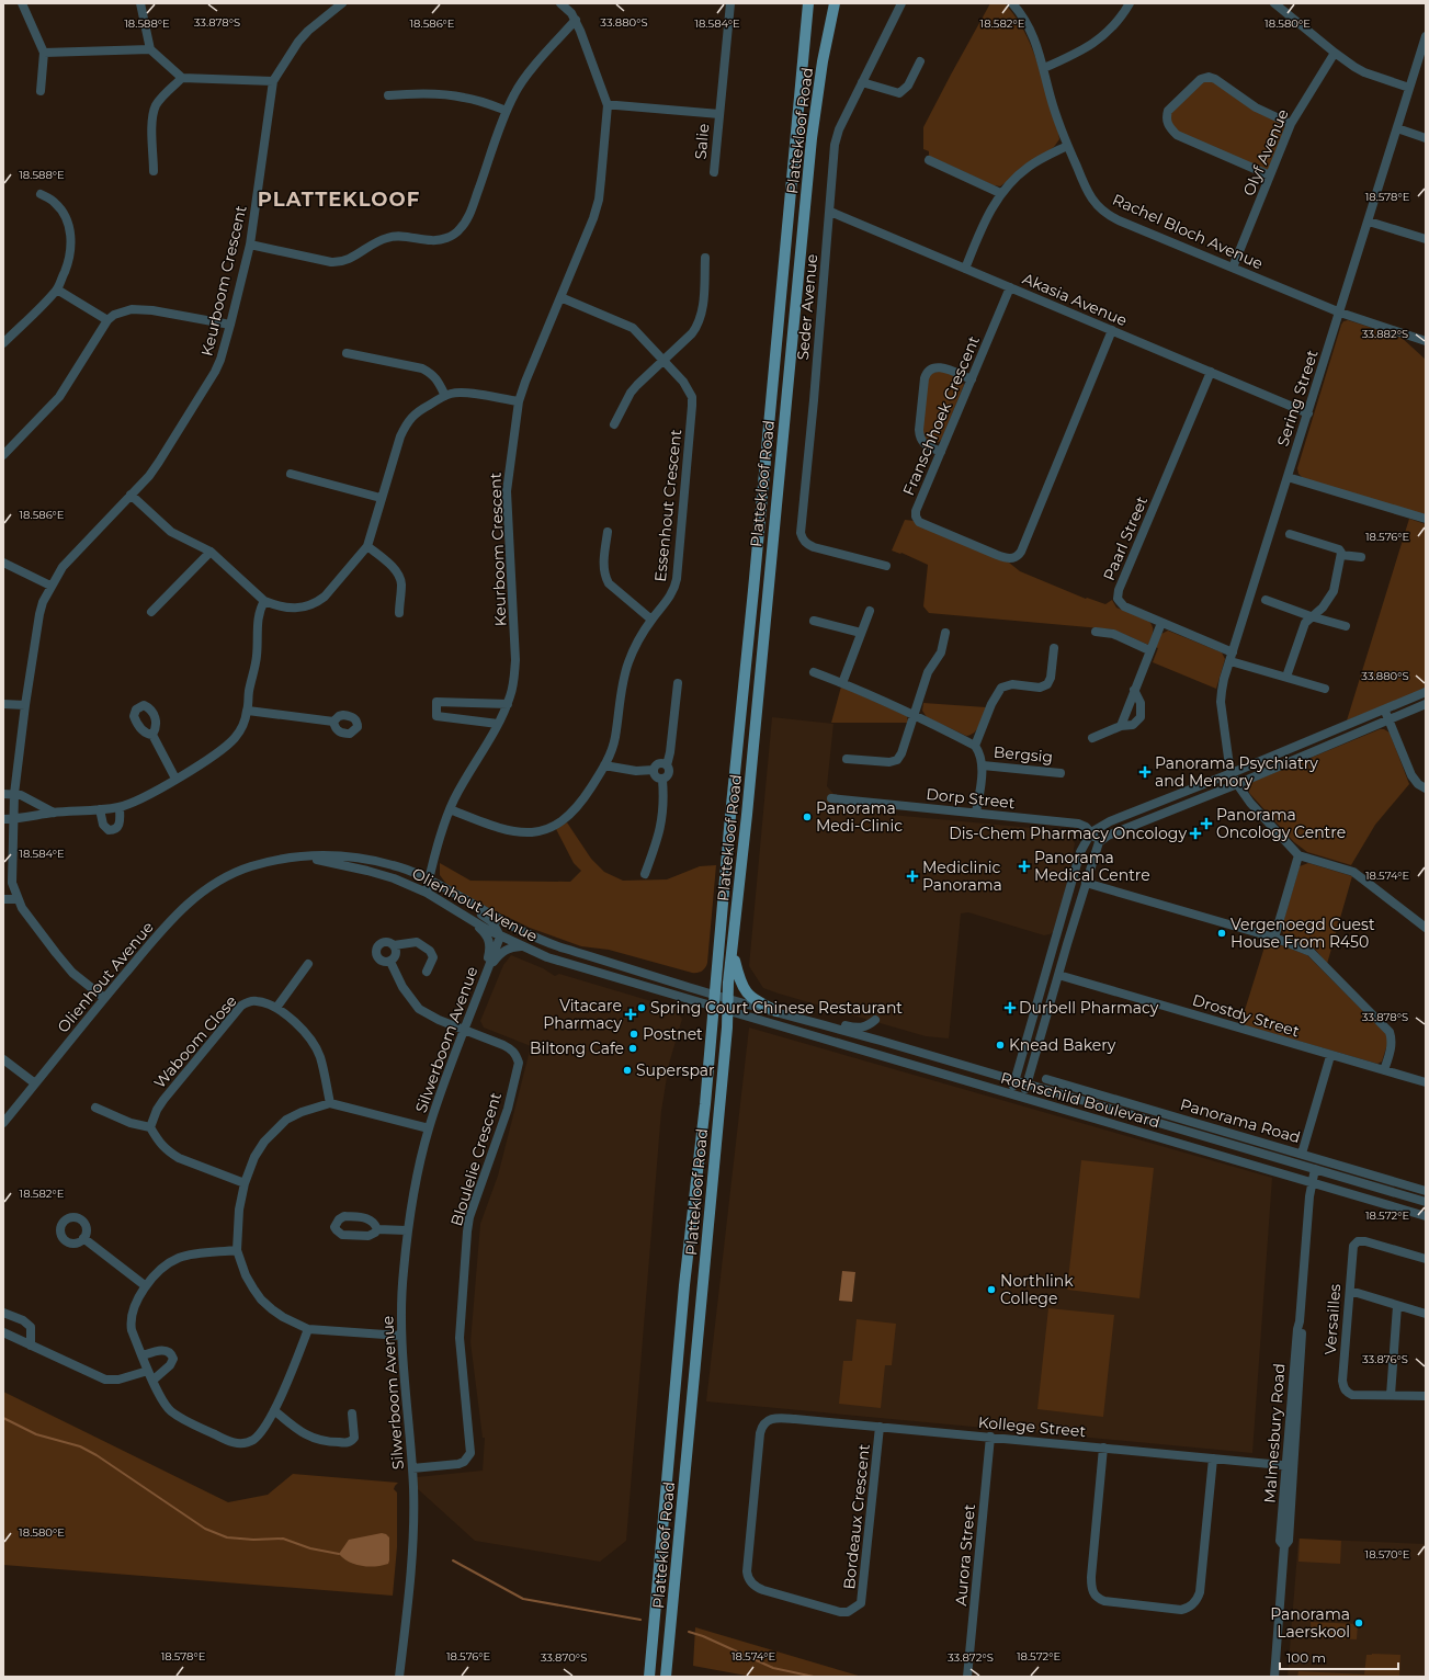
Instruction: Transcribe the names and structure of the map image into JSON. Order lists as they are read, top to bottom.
{
  "streets": {
    "main road": ["Plattekloof Road"],
    "street": [
      "Salie",
      "Olyf Avenue",
      "Rachel Bloch Avenue",
      "Keurboom Crescent",
      "Akasia Avenue",
      "Seder Avenue",
      "Sering Street",
      "Franschhoek Crescent",
      "Essenhout Crescent",
      "Paarl Street",
      "Bergsig",
      "Dorp Street",
      "Olienhout Avenue",
      "Drostdy Street",
      "Silwerboom Avenue",
      "Waboom Close",
      "Rothschild Boulevard",
      "Panorama Road",
      "Bloulelie Crescent",
      "Versailles",
      "Kollege Street",
      "Malmesbury Road",
      "Bordeaux Crescent",
      "Aurora Street"
    ]
  },
  "crossings": [
    ["Plattekloof Road", "Olienhout Avenue"],
    ["Plattekloof Road", "Rothschild Boulevard"],
    ["Olyf Avenue", "Rachel Bloch Avenue"],
    ["Rachel Bloch Avenue", "Sering Street"],
    ["Keurboom Crescent", "Essenhout Crescent"],
    ["Keurboom Crescent", "Olienhout Avenue"],
    ["Akasia Avenue", "Seder Avenue"],
    ["Akasia Avenue", "Sering Street"],
    ["Akasia Avenue", "Franschhoek Crescent"],
    ["Akasia Avenue", "Paarl Street"],
    ["Sering Street", "Paarl Street"],
    ["Olienhout Avenue", "Silwerboom Avenue"],
    ["Olienhout Avenue", "Rothschild Boulevard"],
    ["Silwerboom Avenue", "Bloulelie Crescent"],
    ["Rothschild Boulevard", "Malmesbury Road"],
    ["Kollege Street", "Malmesbury Road"],
    ["Kollege Street", "Bordeaux Crescent"],
    ["Kollege Street", "Aurora Street"]
  ],
  "districts": ["PLATTEKLOOF"],
  "places": {
    "health": [
      "Panorama Psychiatry and Memory",
      "Panorama Oncology Centre",
      "Dis-Chem Pharmacy Oncology",
      "Panorama Medical Centre",
      "Mediclinic Panorama",
      "Durbell Pharmacy",
      "Vitacare Pharmacy"
    ],
    "other": [
      "Panorama Medi-Clinic",
      "Vergenoegd Guest House From R450",
      "Spring Court Chinese Restaurant",
      "Postnet",
      "Knead Bakery",
      "Biltong Cafe",
      "Superspar",
      "Northlink College",
      "Panorama Laerskool"
    ]
  },
  "scale_bar": "100 m",
  "coordinates": [
    "33.878°S",
    "33.880°S",
    "18.588°E",
    "18.586°E",
    "18.584°E",
    "18.582°E",
    "18.580°E",
    "18.578°E",
    "33.882°S",
    "18.576°E",
    "18.574°E",
    "18.572°E",
    "33.876°S",
    "18.570°E",
    "33.870°S",
    "33.872°S"
  ]
}
